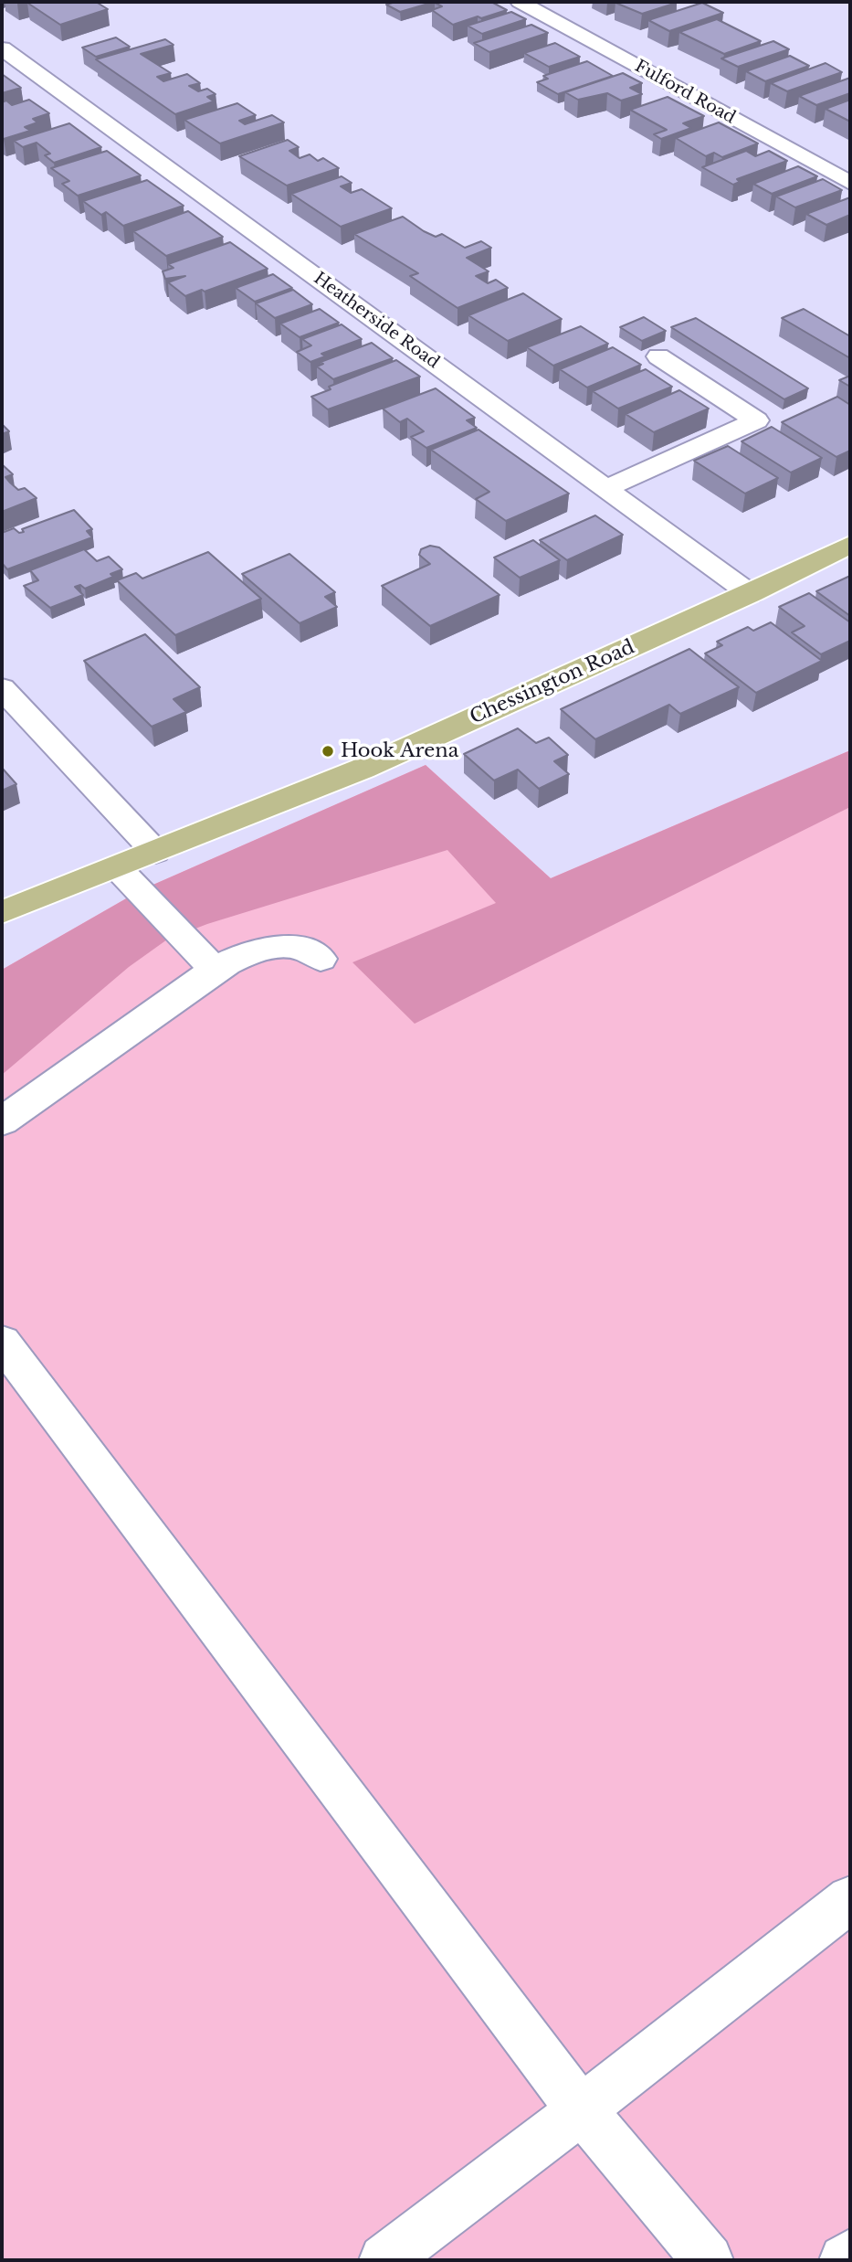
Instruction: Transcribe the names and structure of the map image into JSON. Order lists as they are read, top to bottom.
{
  "streets": {
    "main road": ["Chessington Road"],
    "street": ["Fulford Road", "Heatherside Road"]
  },
  "crossings": [
    ["Heatherside Road", "Chessington Road"]
  ],
  "places": ["Hook Arena"]
}
